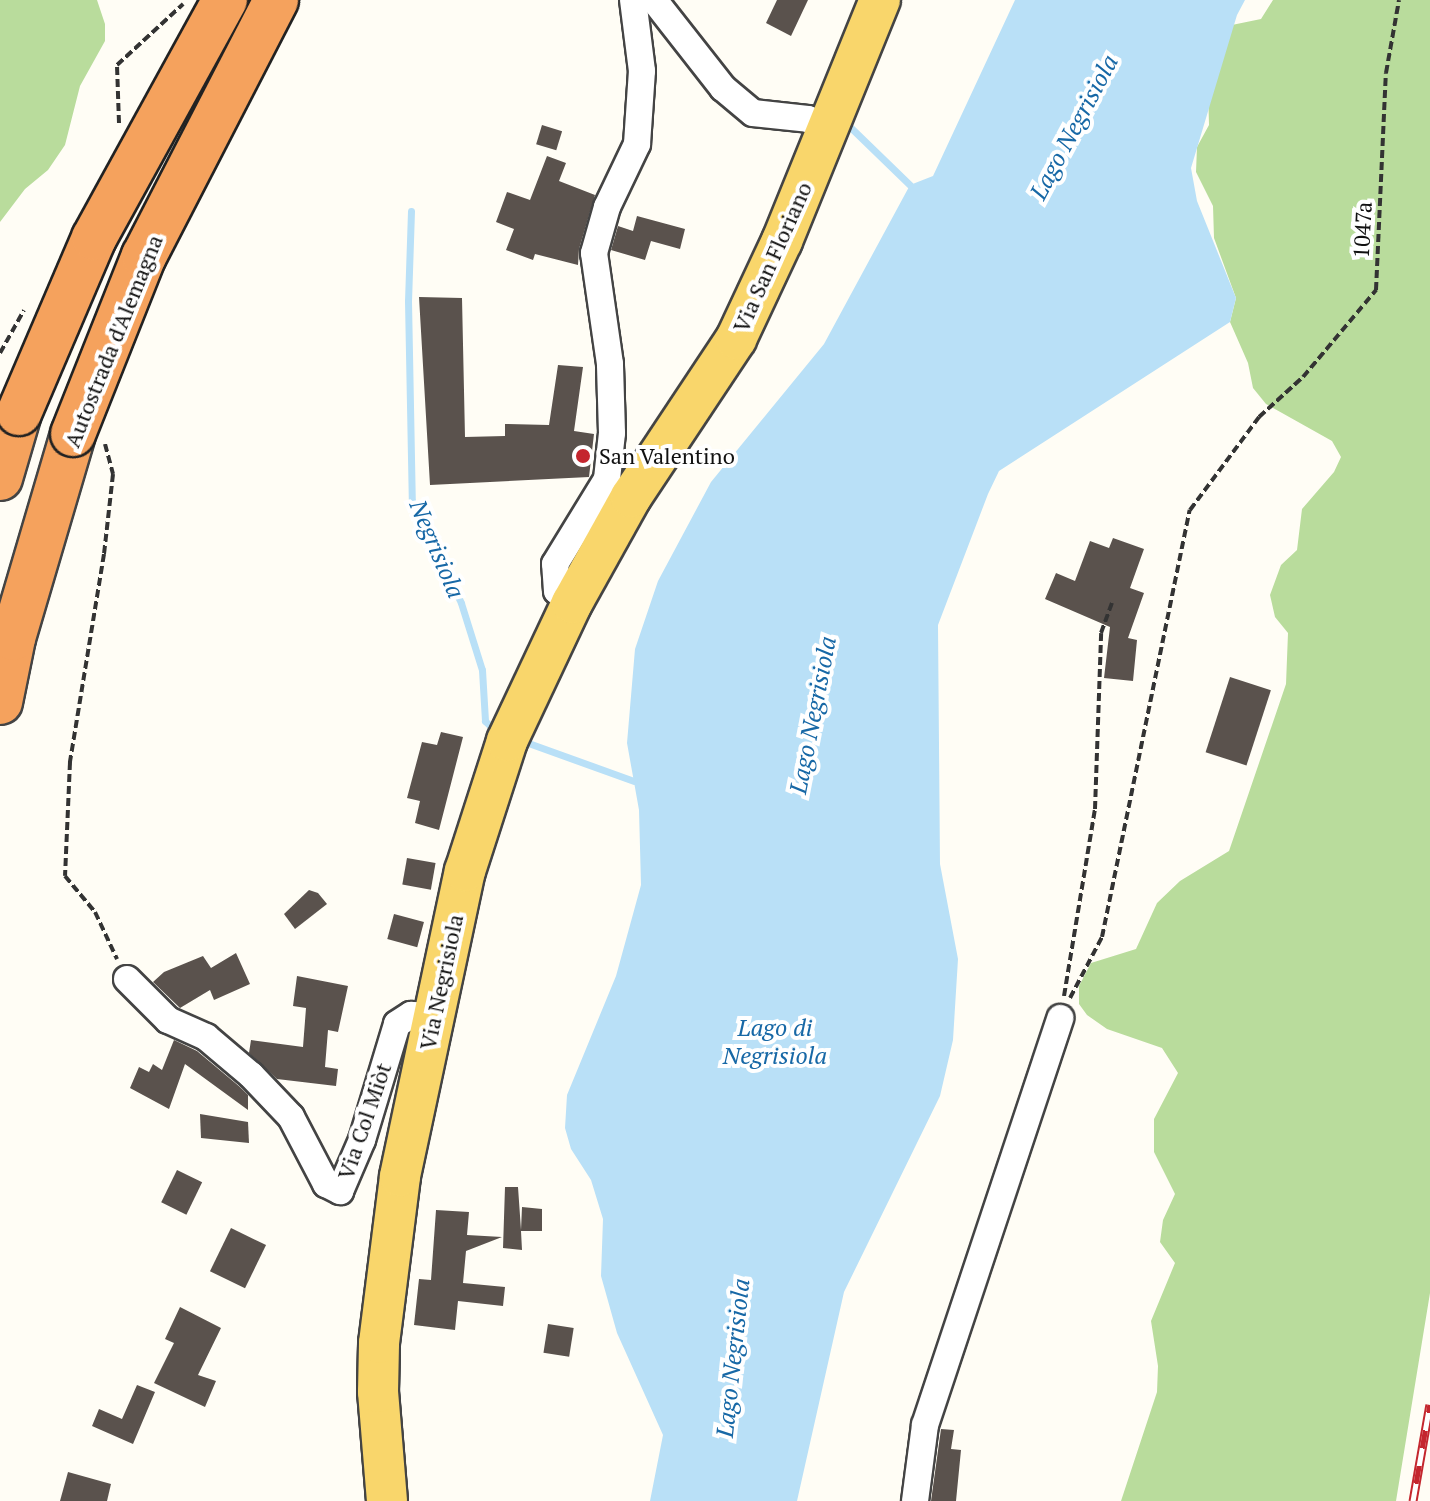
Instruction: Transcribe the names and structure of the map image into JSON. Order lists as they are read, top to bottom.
{
  "streets": {
    "highway": ["Autostrada d'Alemagna"],
    "main road": ["Via San Floriano", "Via Negrisiola"],
    "street": ["Via Col Miòt"],
    "path": ["1047a"]
  },
  "crossings": [
    ["Via San Floriano", "Via Negrisiola"],
    ["Via Negrisiola", "Via Col Miòt"]
  ],
  "water": ["Lago Negrisiola", "Negrisiola", "Lago di Negrisiola"],
  "places": ["San Valentino"]
}
